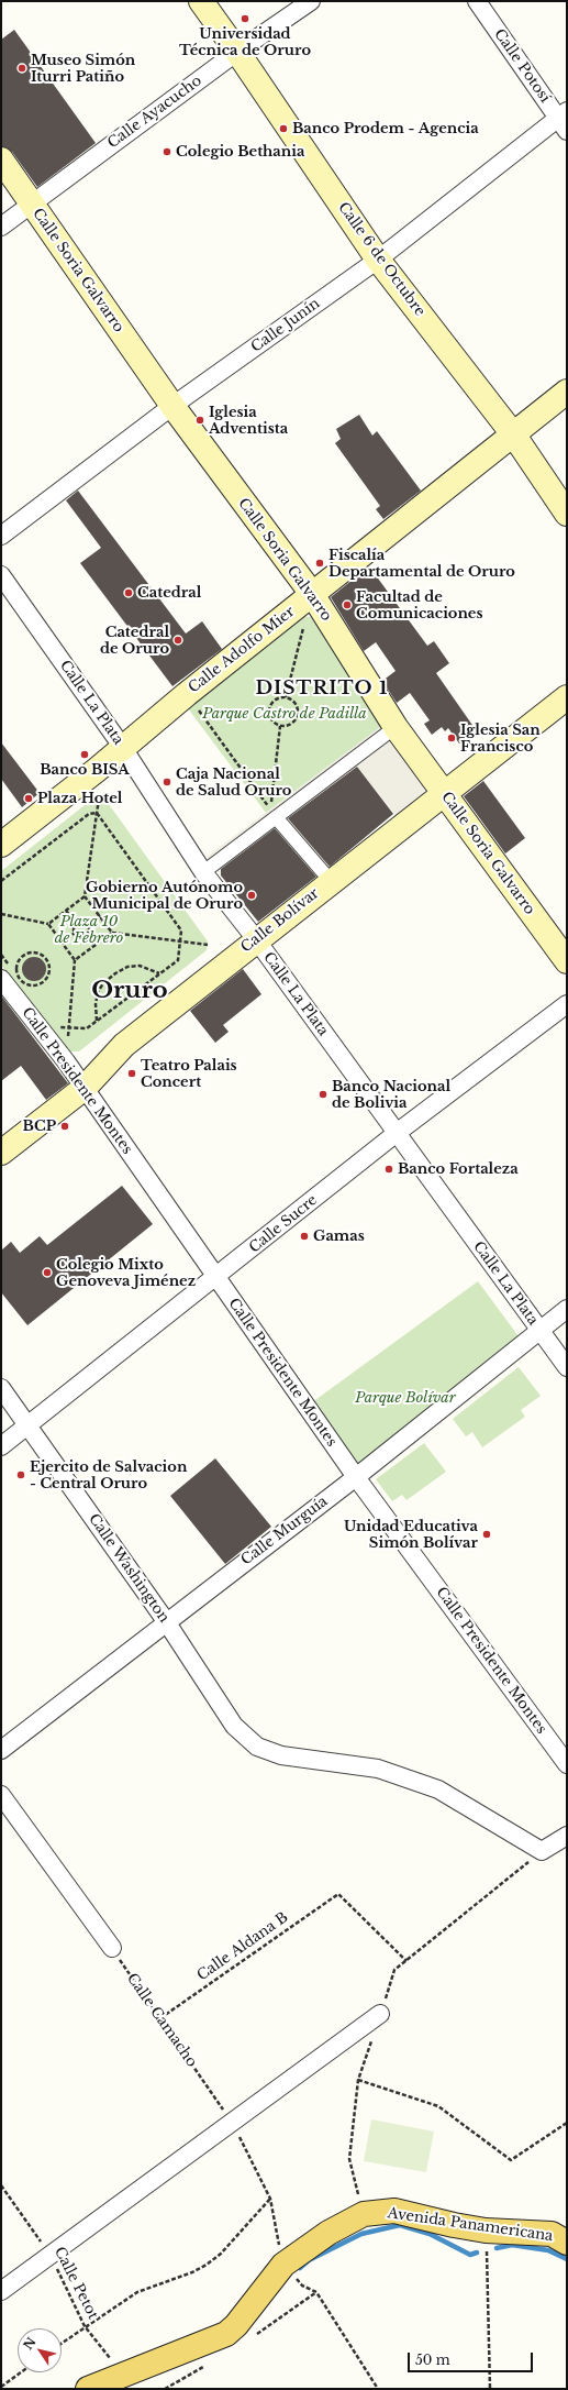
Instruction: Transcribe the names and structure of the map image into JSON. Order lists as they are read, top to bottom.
{
  "streets": {
    "main road": [
      "Calle 6 de Octubre",
      "Calle Soria Galvarro",
      "Calle Adolfo Mier",
      "Calle Bolívar",
      "Avenida Panamericana"
    ],
    "street": [
      "Calle Potosí",
      "Calle Ayacucho",
      "Calle Junín",
      "Calle La Plata",
      "Calle Presidente Montes",
      "Calle Sucre",
      "Calle Murguía",
      "Calle Washington"
    ],
    "path": ["Calle Aldana B", "Calle Camacho", "Calle Petot"]
  },
  "crossings": [
    ["Calle Potosí", "Calle Junín"],
    ["Calle Ayacucho", "Calle 6 de Octubre"],
    ["Calle Ayacucho", "Calle Soria Galvarro"],
    ["Calle 6 de Octubre", "Calle Junín"],
    ["Calle 6 de Octubre", "Calle Adolfo Mier"],
    ["Calle Soria Galvarro", "Calle Junín"],
    ["Calle Soria Galvarro", "Calle Adolfo Mier"],
    ["Calle Soria Galvarro", "Calle Bolívar"],
    ["Calle Adolfo Mier", "Calle La Plata"],
    ["Calle La Plata", "Calle Bolívar"],
    ["Calle La Plata", "Calle Sucre"],
    ["Calle La Plata", "Calle Murguía"],
    ["Calle Bolívar", "Calle Presidente Montes"],
    ["Calle Presidente Montes", "Calle Sucre"],
    ["Calle Presidente Montes", "Calle Murguía"],
    ["Calle Sucre", "Calle Washington"],
    ["Calle Murguía", "Calle Washington"],
    ["Calle Aldana B", "Calle Camacho"],
    ["Calle Camacho", "Avenida Panamericana"],
    ["Avenida Panamericana", "Calle Petot"]
  ],
  "districts": ["DISTRITO 1", "Oruro"],
  "parks": ["Parque Castro de Padilla", "Plaza 10 de Febrero", "Parque Bolívar"],
  "places": [
    "Universidad Técnica de Oruro",
    "Museo Simón Iturri Patiño",
    "Banco Prodem - Agencia",
    "Colegio Bethania",
    "Iglesia Adventista",
    "Fiscalía Departamental de Oruro",
    "Catedral",
    "Facultad de Comunicaciones",
    "Catedral de Oruro",
    "Iglesia San Francisco",
    "Banco BISA",
    "Caja Nacional de Salud Oruro",
    "Plaza Hotel",
    "Gobierno Autónomo Municipal de Oruro",
    "Teatro Palais Concert",
    "Banco Nacional de Bolivia",
    "BCP",
    "Banco Fortaleza",
    "Gamas",
    "Colegio Mixto Genoveva Jiménez",
    "Ejercito de Salvacion - Central Oruro",
    "Unidad Educativa Simón Bolívar"
  ],
  "scale_bar": "50 m",
  "north": "top left"
}
